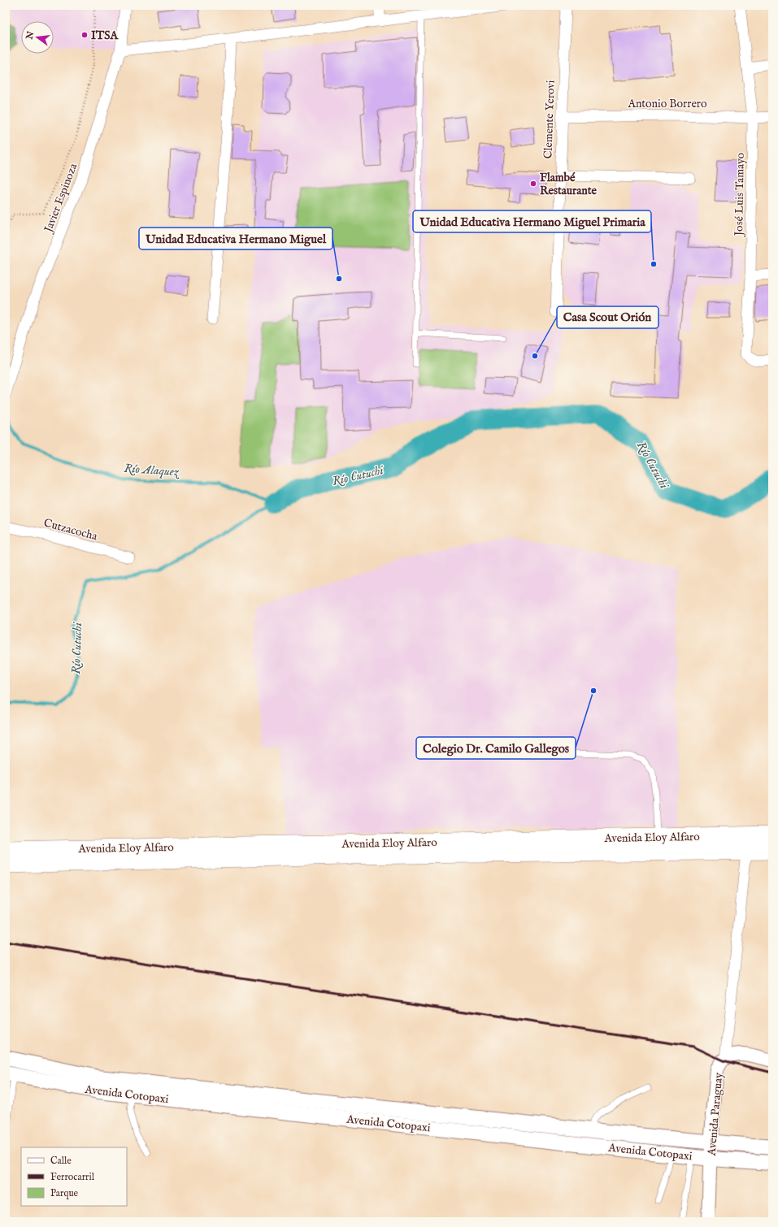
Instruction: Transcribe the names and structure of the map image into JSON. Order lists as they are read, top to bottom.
{
  "streets": {
    "main road": ["Avenida Eloy Alfaro", "Avenida Cotopaxi"],
    "street": [
      "Antonio Borrero",
      "Clemente Yerovi",
      "José Luis Tamayo",
      "Javier Espinoza",
      "Cutzacocha",
      "Avenida Paraguay"
    ]
  },
  "crossings": [
    ["Antonio Borrero", "Clemente Yerovi"],
    ["Antonio Borrero", "José Luis Tamayo"],
    ["Avenida Cotopaxi", "Avenida Paraguay"]
  ],
  "water": ["Río Cutuchi", "Río Alaquez"],
  "places": [
    "ITSA",
    "Flambé Restaurante",
    "Unidad Educativa Hermano Miguel Primaria",
    "Unidad Educativa Hermano Miguel",
    "Casa Scout Orión",
    "Colegio Dr. Camilo Gallegos"
  ],
  "legend": ["Calle", "Ferrocarril", "Parque"],
  "north": "left"
}
